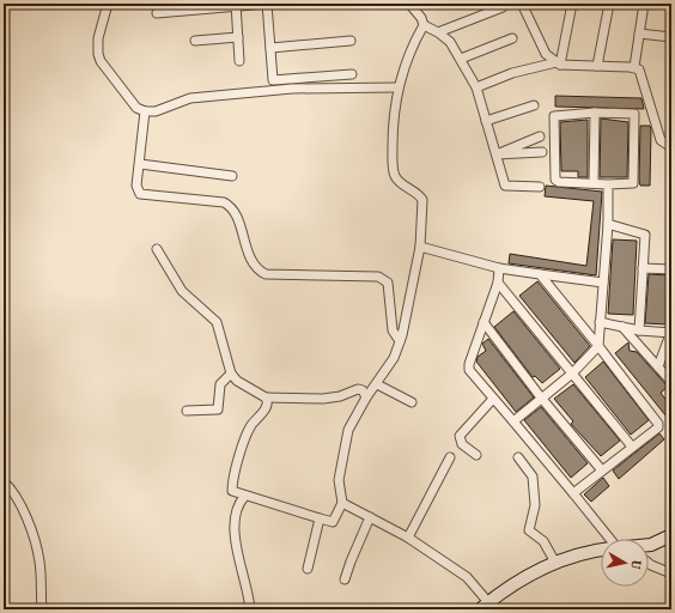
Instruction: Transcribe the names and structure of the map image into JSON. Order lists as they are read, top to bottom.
{
  "north": "right"
}
